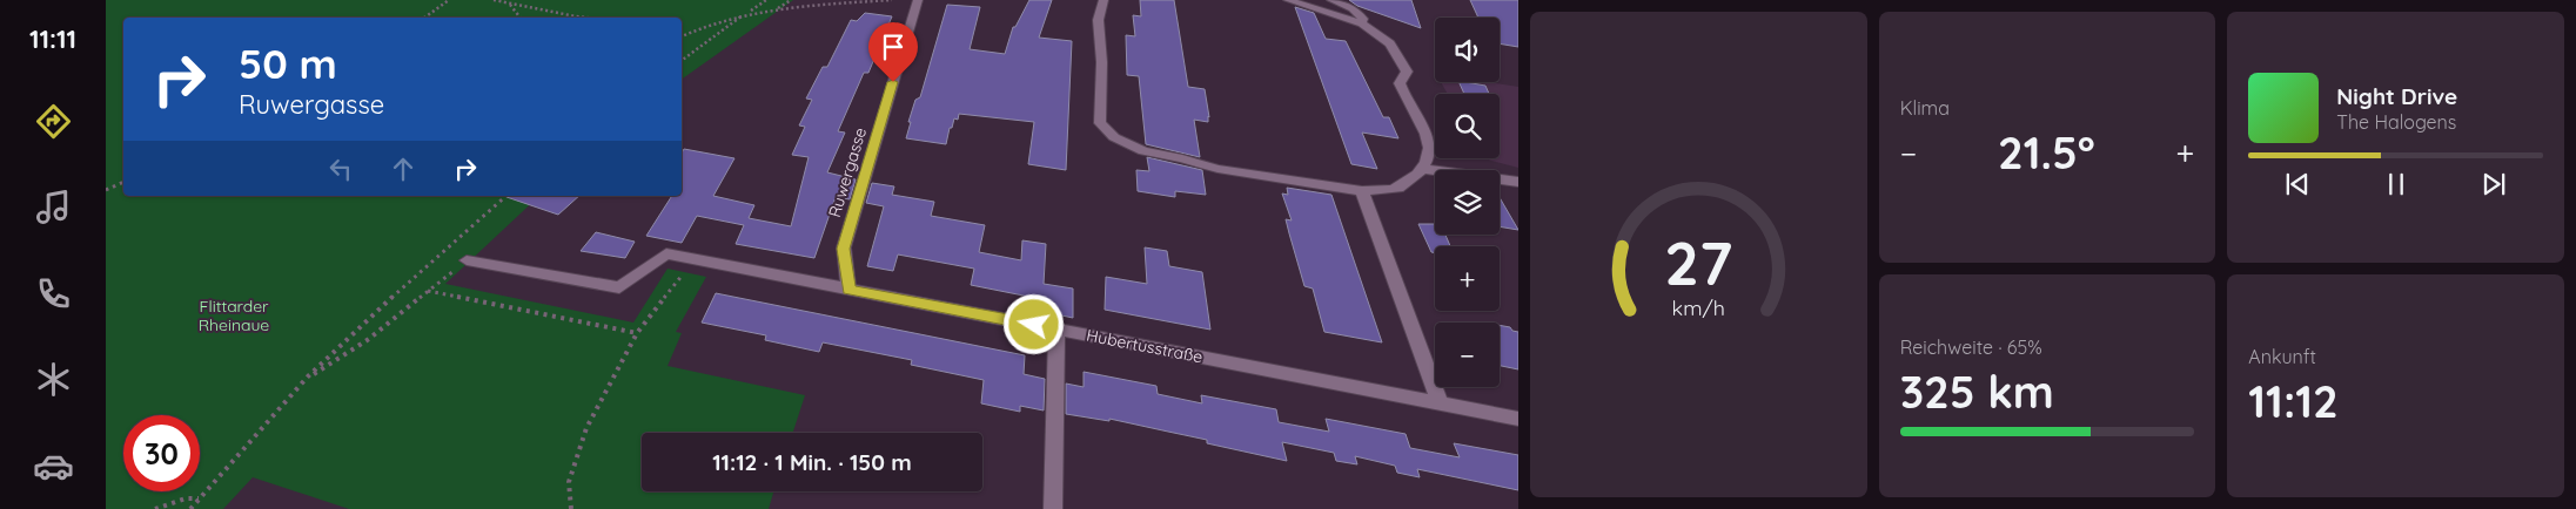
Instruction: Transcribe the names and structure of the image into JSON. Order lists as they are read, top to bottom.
{
  "streets": {
    "street": ["Ruwergasse", "Hubertusstraße"]
  },
  "crossings": [
    ["Ruwergasse", "Hubertusstraße"]
  ],
  "parks": ["Flittarder Rheinaue"],
  "page": {
    "tabs": "11:11",
    "tile": [
      "Klima",
      ["Reichweite · 65%", "325 km"],
      ["Ankunft", "11:12"]
    ],
    "map_buttons": ["+", "−"],
    "turn": ["50 m", "Ruwergasse"],
    "song": ["Night Drive", "The Halogens"],
    "heat": ["−", "21.5°", "+"],
    "limit": "30",
    "trip": "11:12 · 1 Min. · 150 m",
    "gauge": ["27", "km/h"]
  }
}
